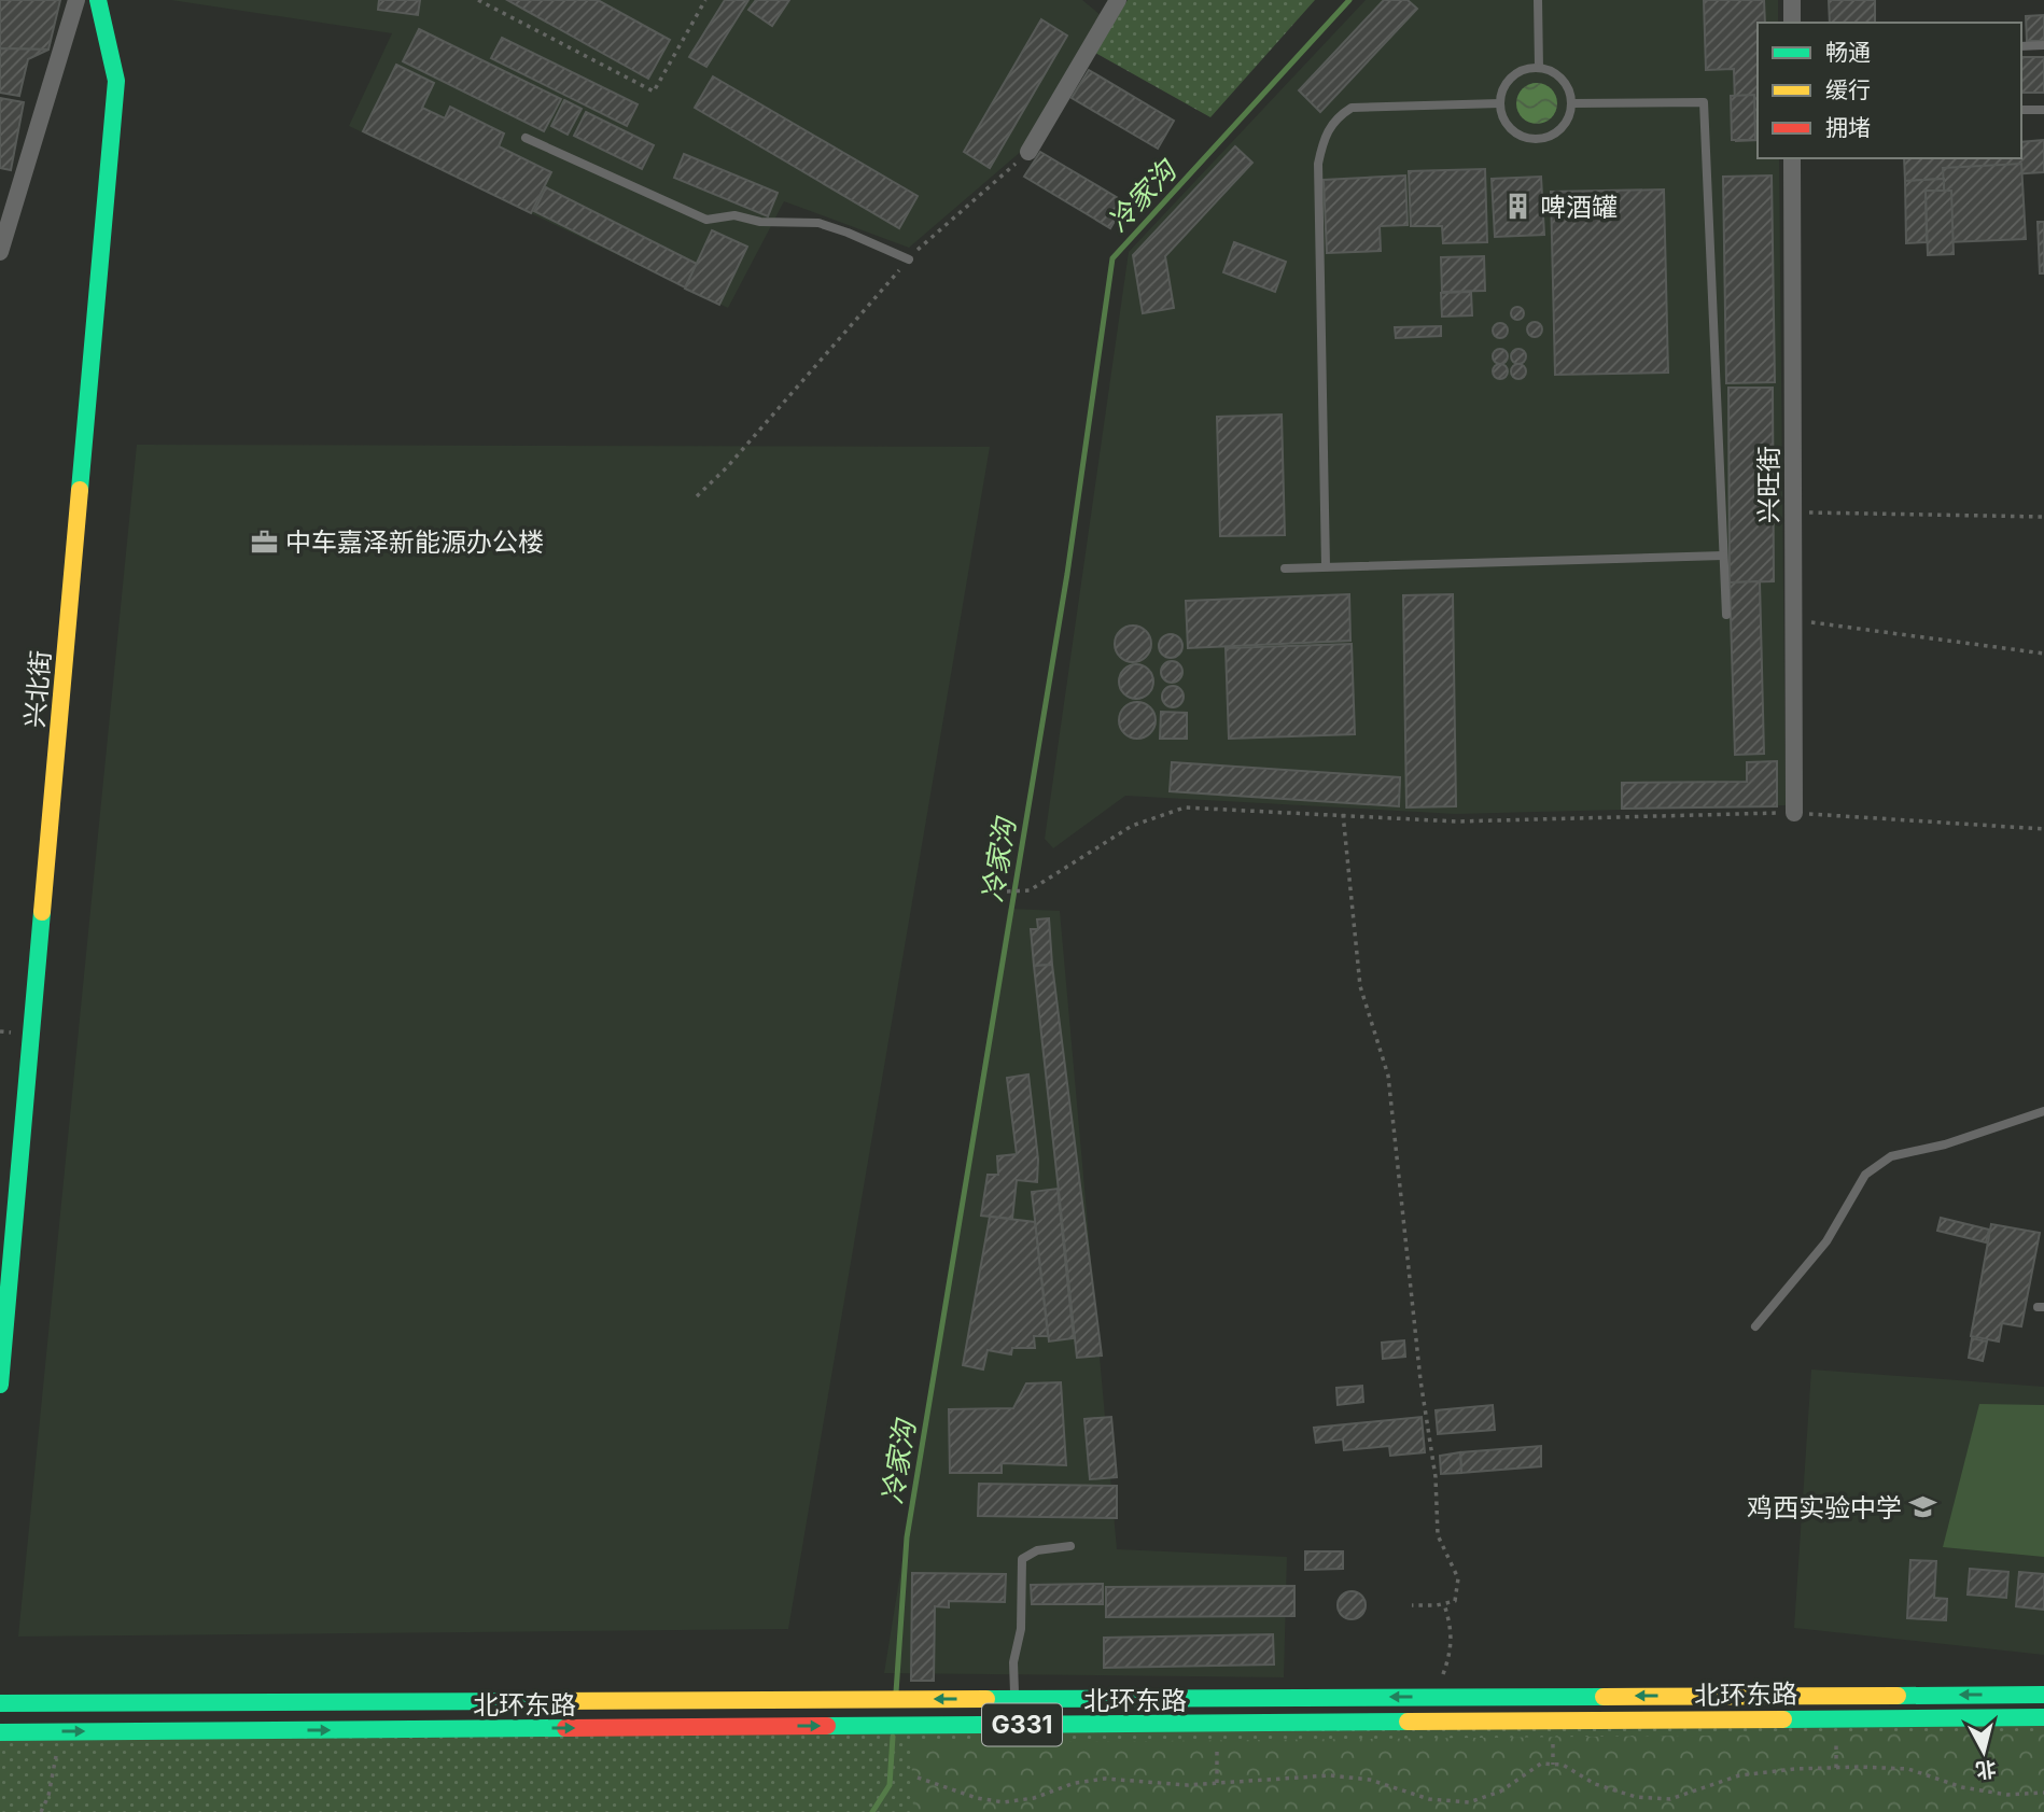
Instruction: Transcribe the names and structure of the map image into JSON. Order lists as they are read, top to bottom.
{
  "streets": {
    "main road": ["兴北街", "北环东路", "G331"],
    "street": ["兴旺街"]
  },
  "water": ["冷家沟"],
  "places": {
    "building": ["啤酒罐"],
    "office": ["中车嘉泽新能源办公楼"],
    "school or university": ["鸡西实验中学"]
  },
  "legend": ["畅通", "缓行", "拥堵"],
  "north": "bottom"
}
